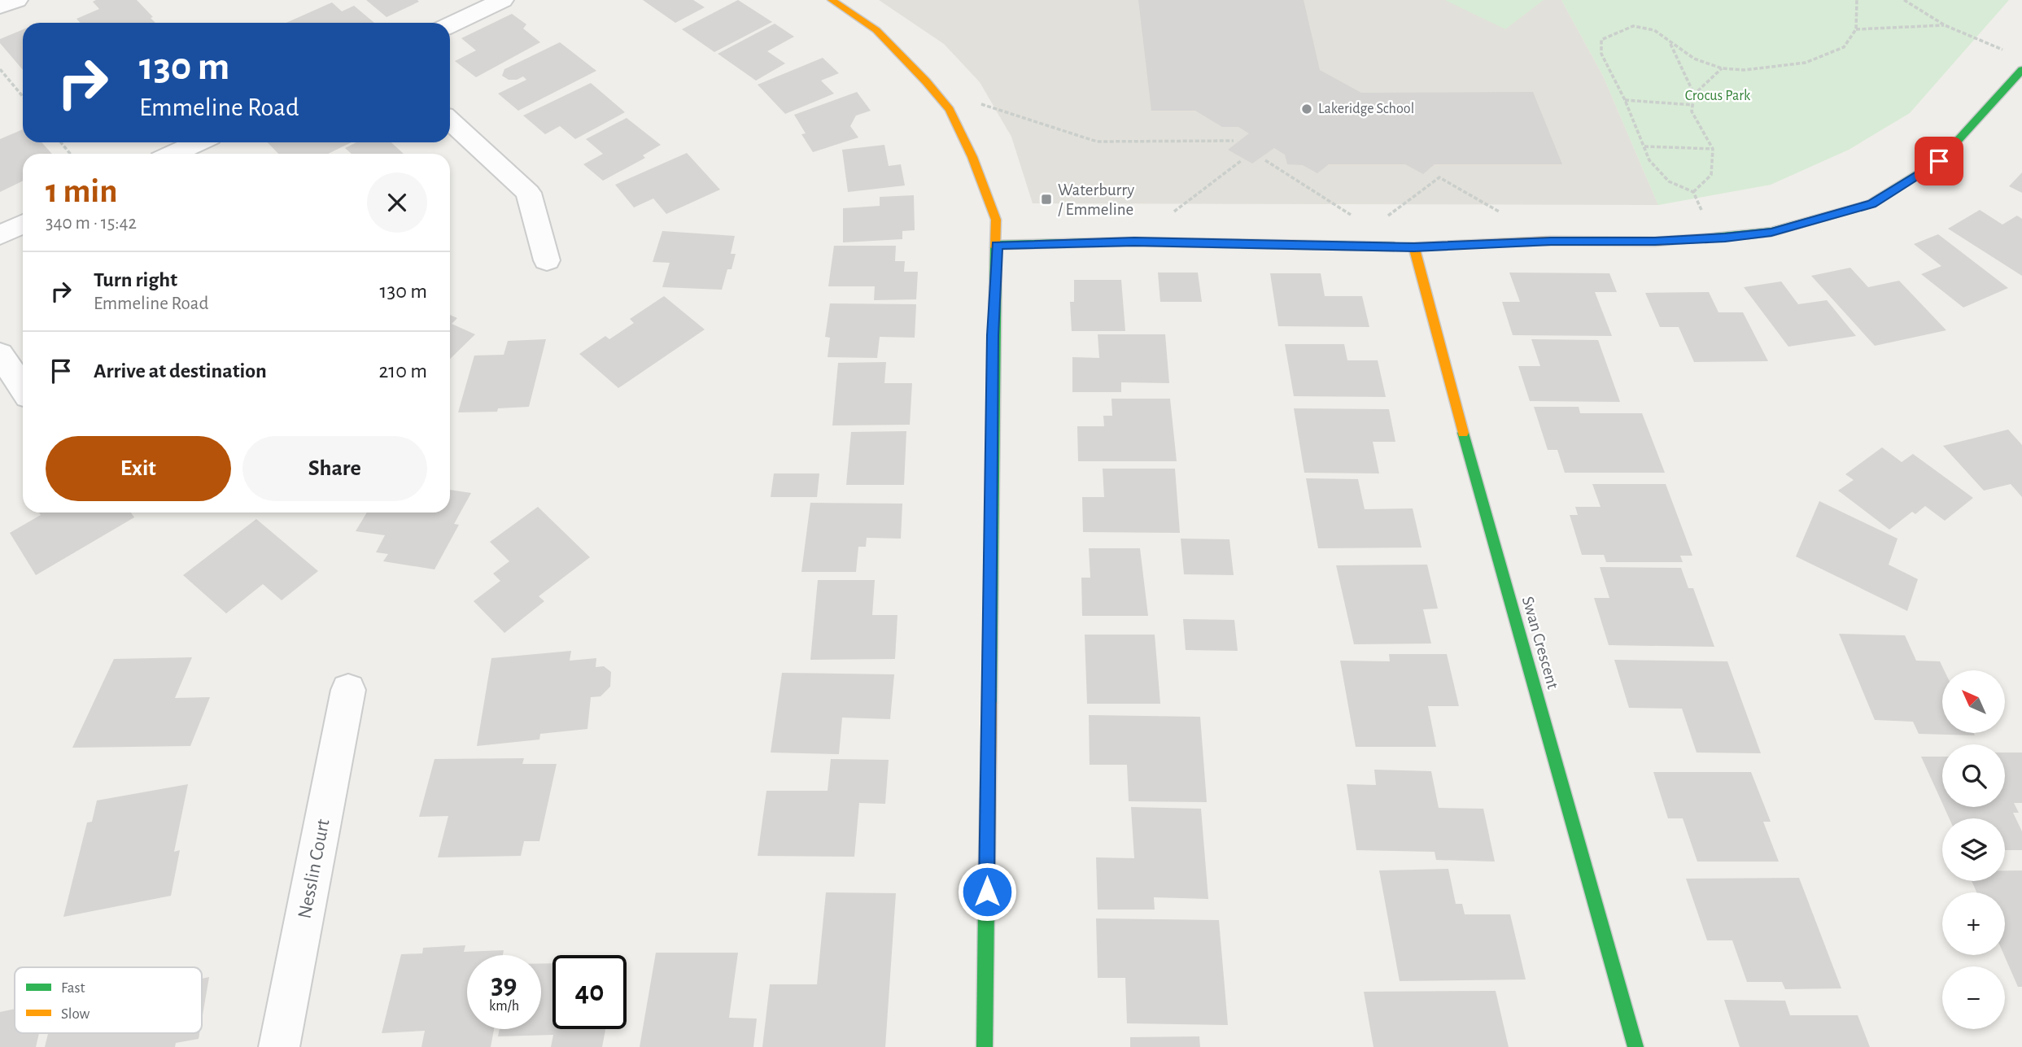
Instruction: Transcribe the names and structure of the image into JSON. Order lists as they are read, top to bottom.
{
  "streets": {
    "street": ["Swan Crescent", "Nesslin Court"]
  },
  "parks": ["Crocus Park"],
  "places": {
    "other": ["Lakeridge School"],
    "transit": ["Waterburry / Emmeline"]
  },
  "legend": ["Fast", "Slow"],
  "north": "top left",
  "page": {
    "turn": ["130 m", "Emmeline Road"],
    "heading": ["1 min", "340 m · 15:42"],
    "list": [
      {
        "name": "Turn right",
        "note": "Emmeline Road",
        "value": "130 m"
      },
      {
        "name": "Arrive at destination",
        "value": "210 m"
      }
    ],
    "buttons": ["Exit", "Share"],
    "map_buttons": ["+", "−"],
    "speed": "39 km/h",
    "limit": "40"
  }
}
